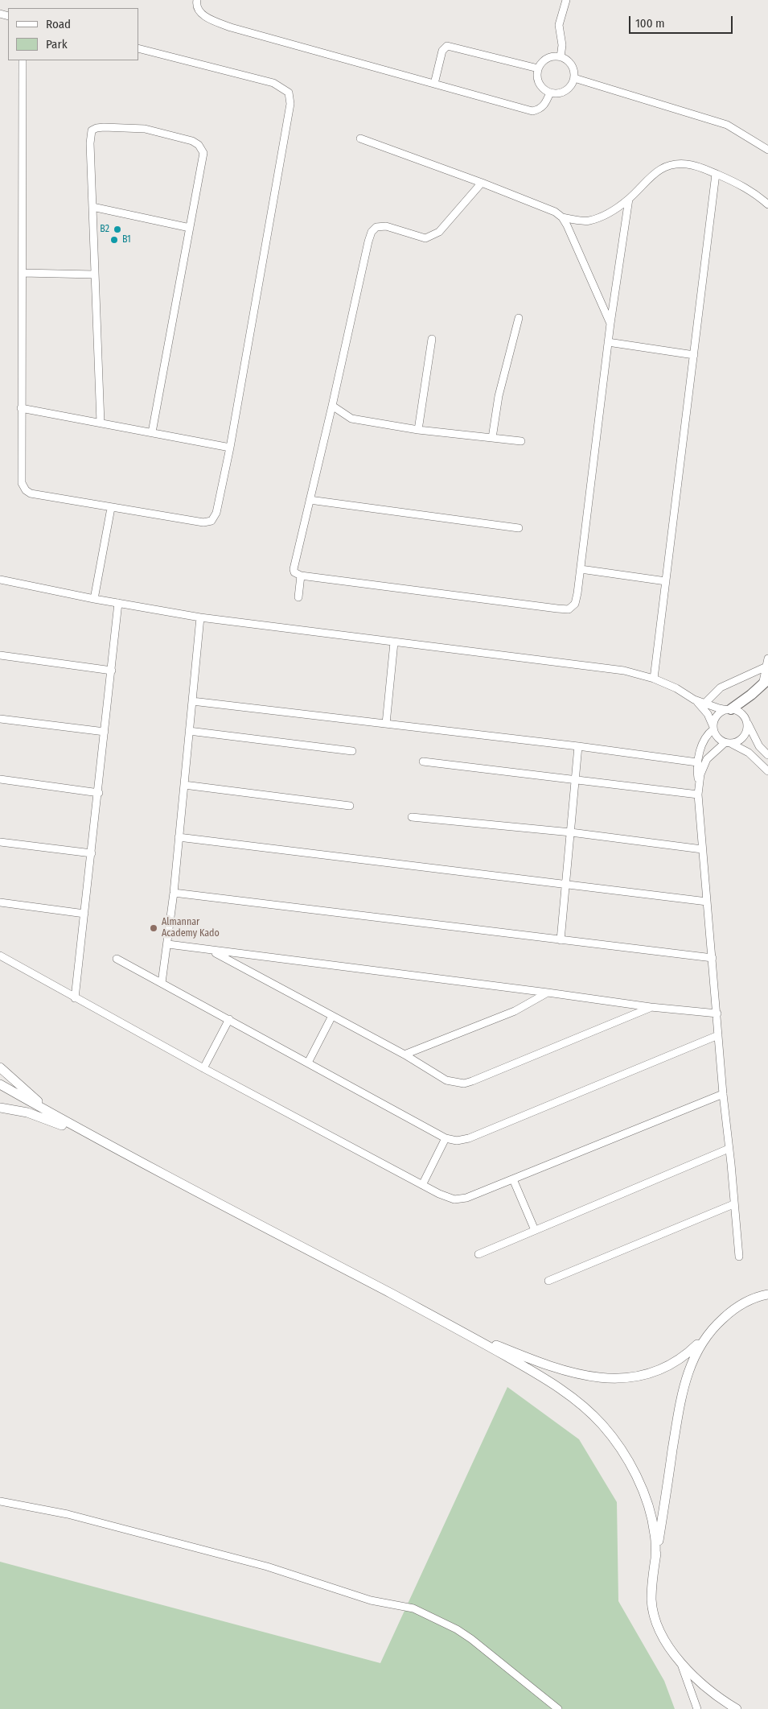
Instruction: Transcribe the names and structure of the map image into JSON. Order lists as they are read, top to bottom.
{
  "places": ["B2", "B1", "Almannar Academy Kado"],
  "legend": ["Road", "Park"],
  "scale_bar": "100 m"
}
